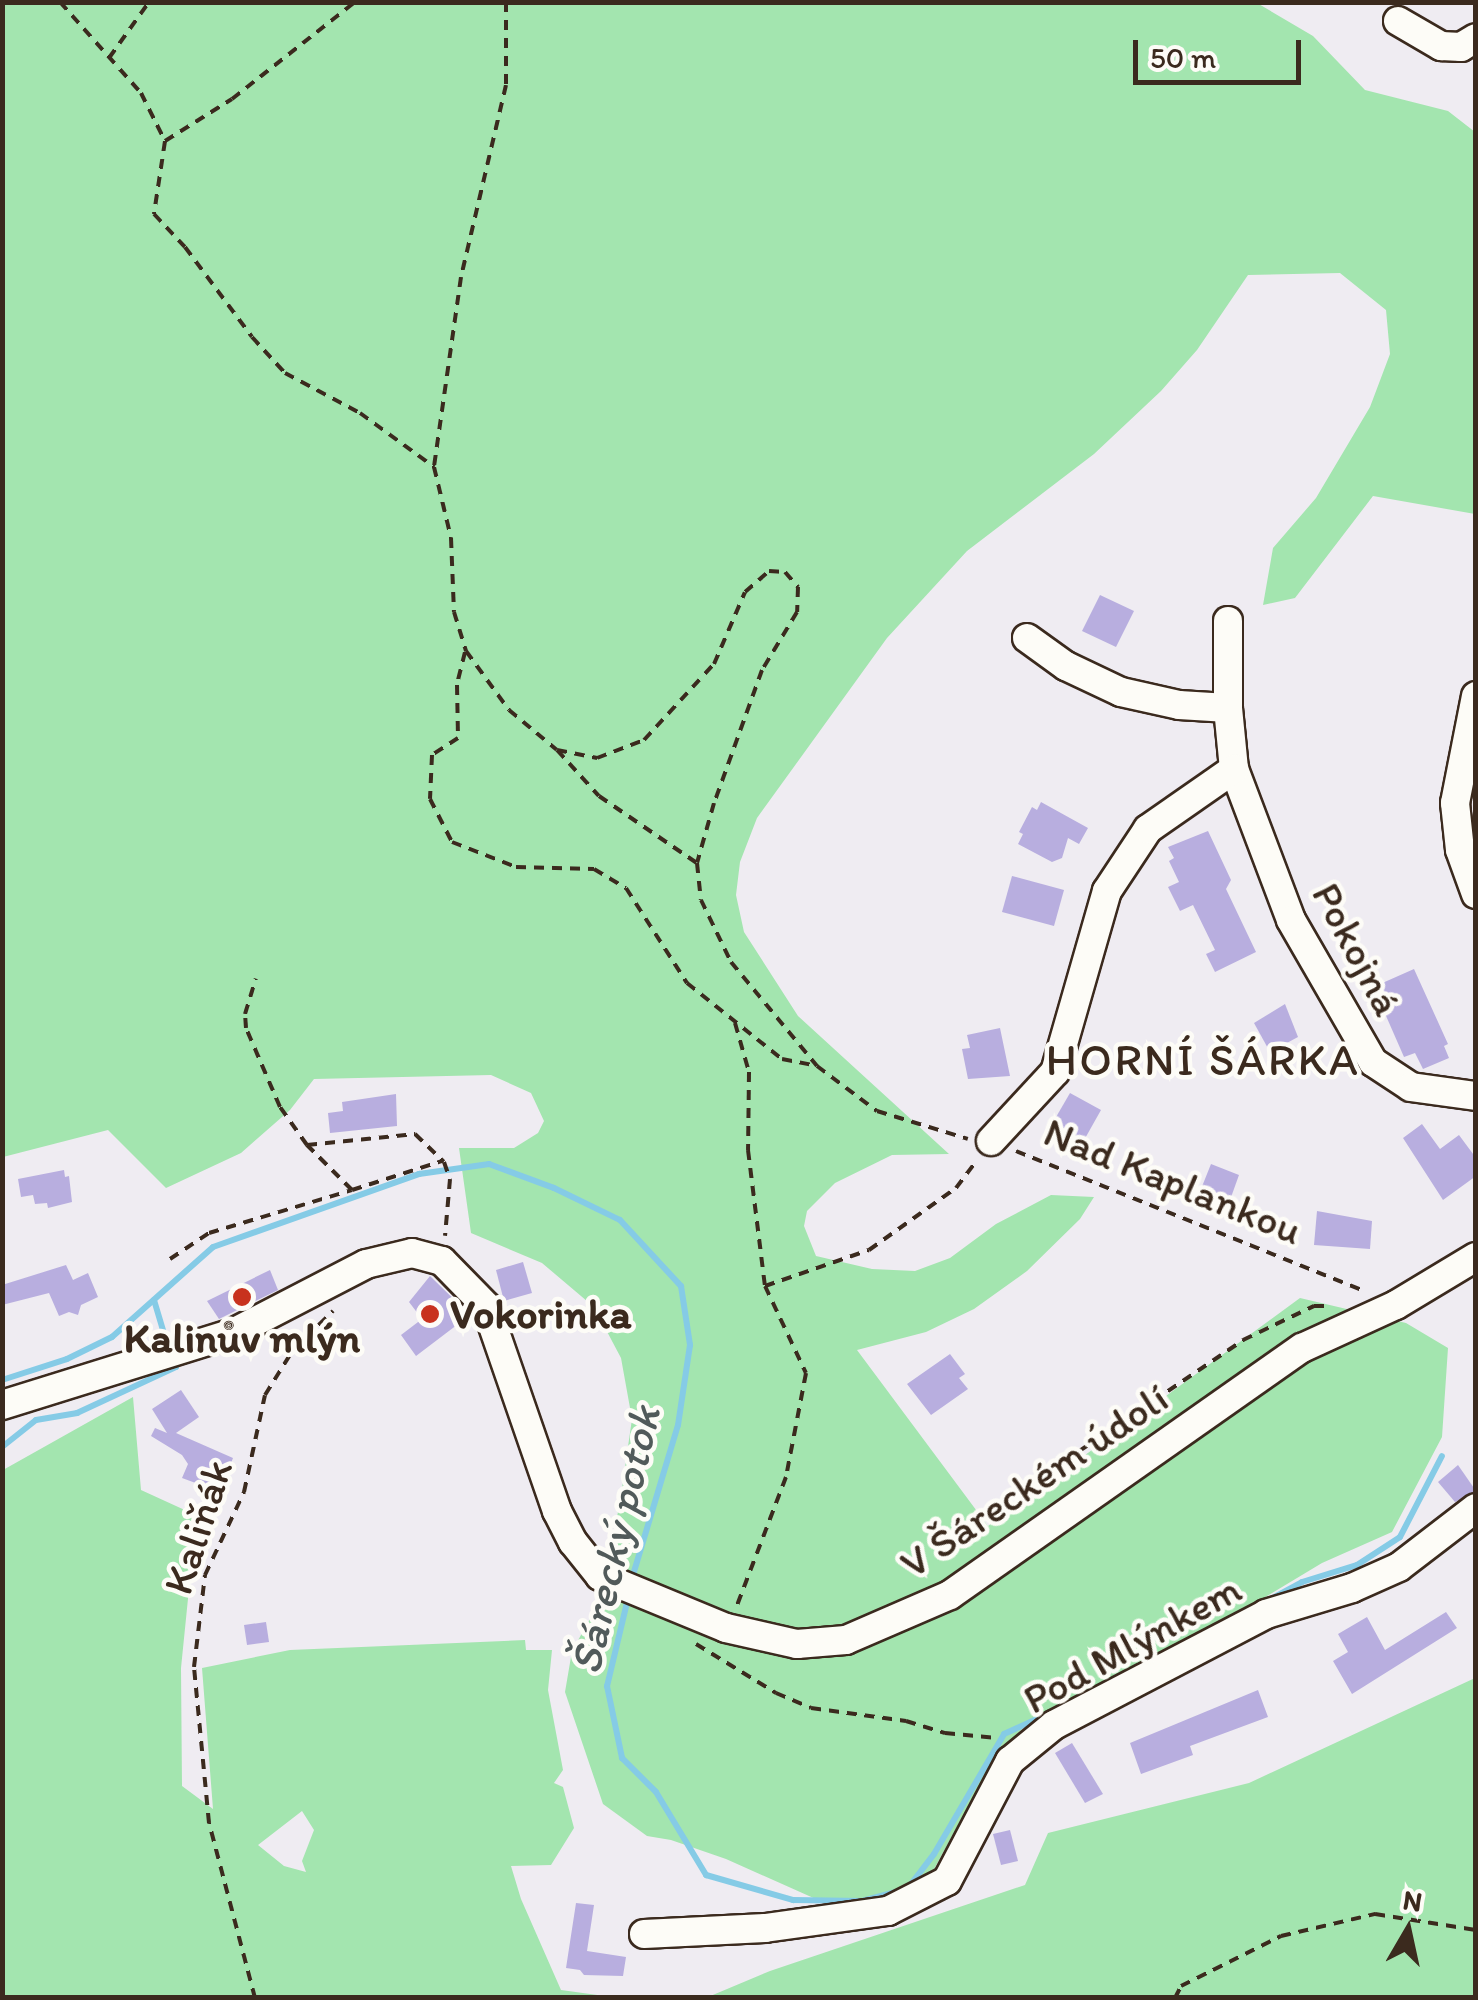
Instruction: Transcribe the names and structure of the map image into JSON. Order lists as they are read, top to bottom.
{
  "streets": {
    "street": ["Pokojná", "V Šáreckém údolí", "Pod Mlýnkem"],
    "path": ["Nad Kaplankou", "Kaliňák"]
  },
  "crossings": [
    ["Nad Kaplankou", "V Šáreckém údolí"]
  ],
  "districts": ["HORNÍ ŠÁRKA"],
  "water": ["Šárecký potok"],
  "places": ["Kalinův mlýn", "Vokorinka"],
  "scale_bar": "50 m",
  "north": "top"
}
